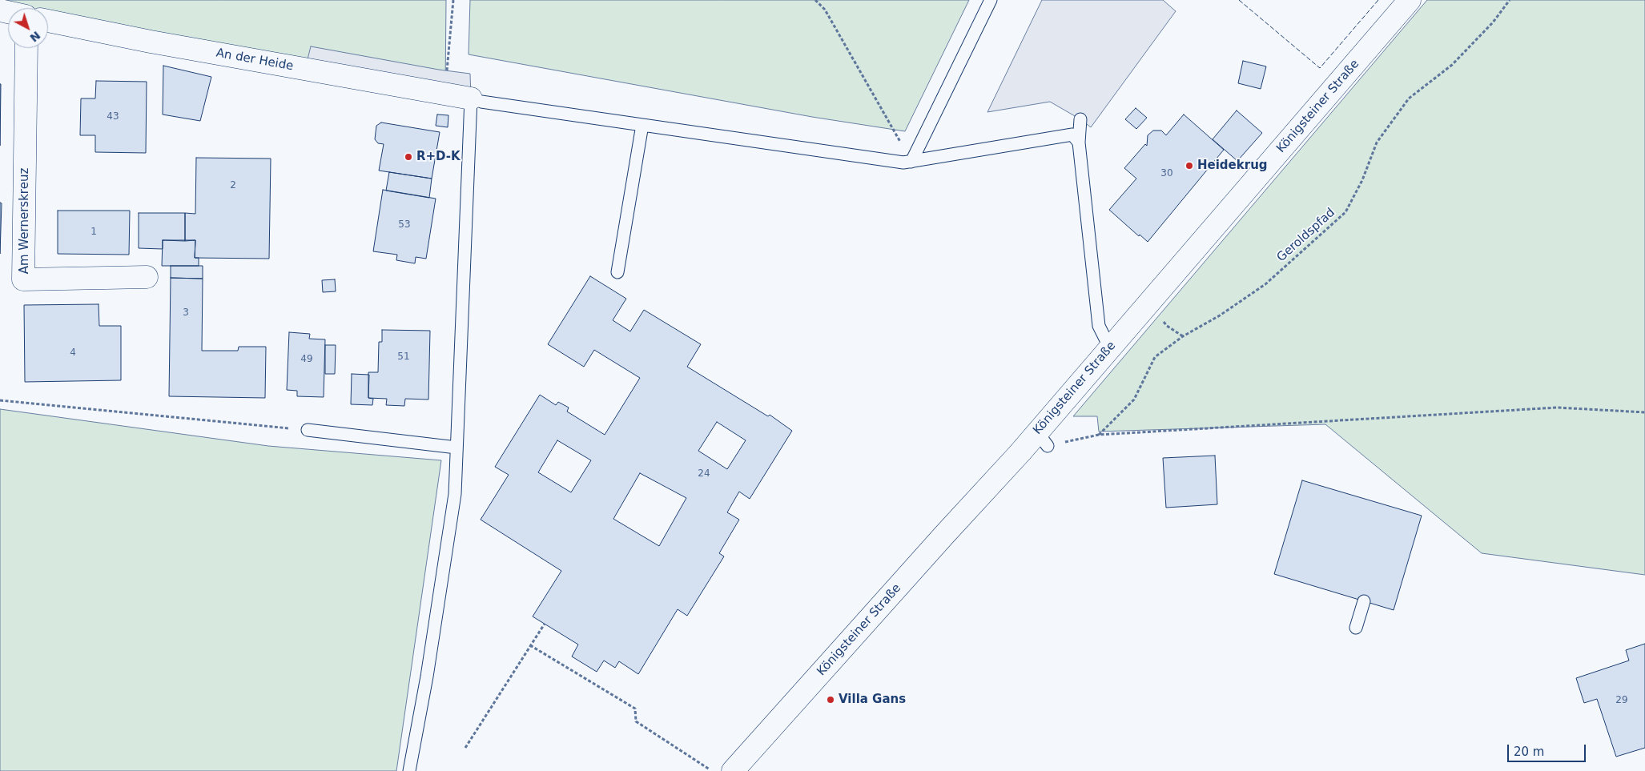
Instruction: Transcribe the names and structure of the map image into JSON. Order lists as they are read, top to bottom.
{
  "streets": {
    "main road": ["An der Heide", "Königsteiner Straße", "Am Wernerskreuz"],
    "path": ["Geroldspfad"]
  },
  "places": ["R+D-K", "Heidekrug", "Villa Gans"],
  "house_numbers": [
    "43",
    "30",
    "2",
    "53",
    "1",
    "3",
    "4",
    "51",
    "49",
    "24",
    "29"
  ],
  "scale_bar": "20 m",
  "north": "bottom right"
}
